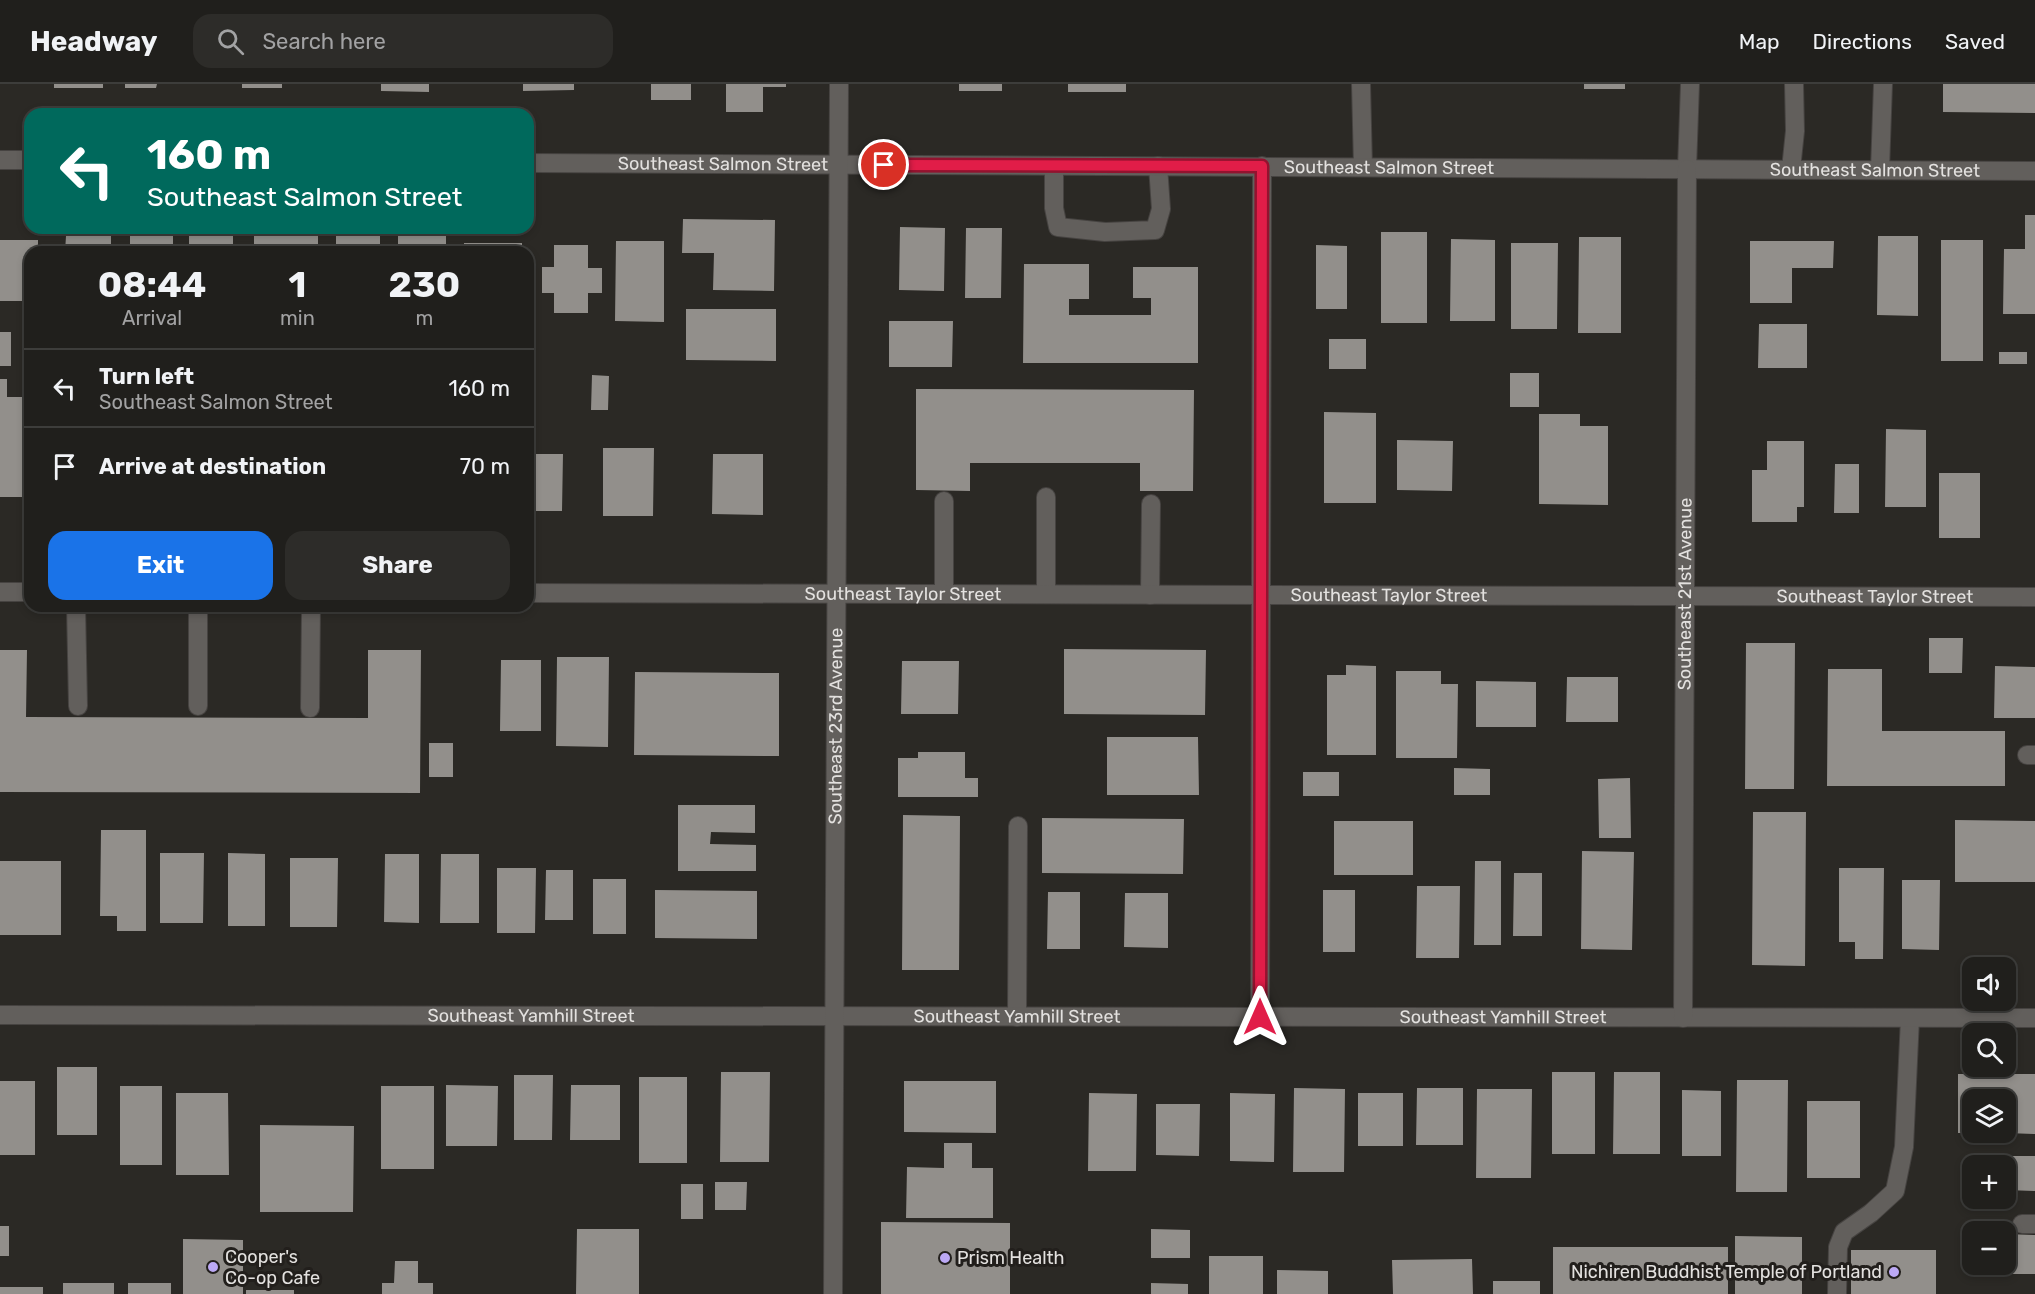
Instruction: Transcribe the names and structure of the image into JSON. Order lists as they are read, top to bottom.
{
  "streets": {
    "street": [
      "Southeast Salmon Street",
      "Southeast 21st Avenue",
      "Southeast Taylor Street",
      "Southeast 23rd Avenue",
      "Southeast Yamhill Street"
    ]
  },
  "crossings": [
    ["Southeast Salmon Street", "Southeast 21st Avenue"],
    ["Southeast Salmon Street", "Southeast 23rd Avenue"],
    ["Southeast 21st Avenue", "Southeast Taylor Street"],
    ["Southeast 21st Avenue", "Southeast Yamhill Street"],
    ["Southeast Taylor Street", "Southeast 23rd Avenue"],
    ["Southeast 23rd Avenue", "Southeast Yamhill Street"]
  ],
  "places": ["Prism Health", "Cooper's Co-op Cafe", "Nichiren Buddhist Temple of Portland"],
  "page": {
    "header": "Headway",
    "search": "Search here",
    "nav": ["Map", "Directions", "Saved"],
    "turn": ["160 m", "Southeast Salmon Street"],
    "eta": [
      "08:44",
      "Arrival",
      "1",
      "min",
      "230",
      "m"
    ],
    "list": [
      {
        "name": "Turn left",
        "note": "Southeast Salmon Street",
        "value": "160 m"
      },
      {
        "name": "Arrive at destination",
        "value": "70 m"
      }
    ],
    "buttons": ["Exit", "Share"],
    "map_buttons": ["+", "−"]
  }
}
